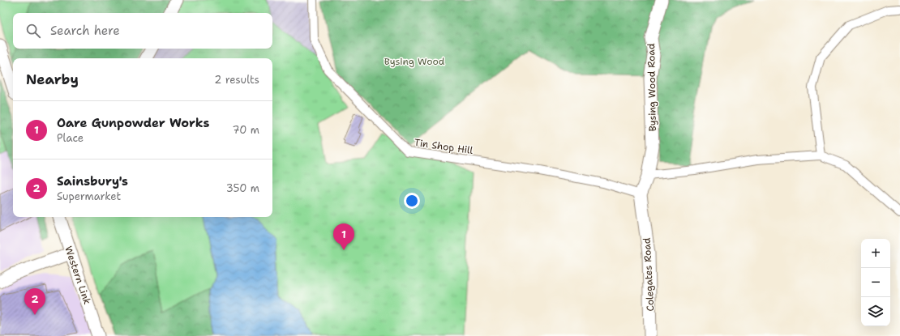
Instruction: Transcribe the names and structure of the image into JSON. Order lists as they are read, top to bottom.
{
  "streets": {
    "street": [
      "Bysing Wood Road",
      "Tin Shop Hill",
      "Colegates Road",
      "Western Link"
    ]
  },
  "crossings": [
    ["Bysing Wood Road", "Tin Shop Hill"],
    ["Bysing Wood Road", "Colegates Road"],
    ["Tin Shop Hill", "Colegates Road"]
  ],
  "parks": ["Bysing Wood"],
  "page": {
    "search": "Search here",
    "heading": ["Nearby", "2 results"],
    "list": [
      {
        "mark": "1",
        "name": "Oare Gunpowder Works",
        "note": "Place",
        "value": "70 m"
      },
      {
        "mark": "2",
        "name": "Sainsbury's",
        "note": "Supermarket",
        "value": "350 m"
      }
    ],
    "pins": ["1", "2"],
    "map_buttons": ["+", "−"]
  }
}
